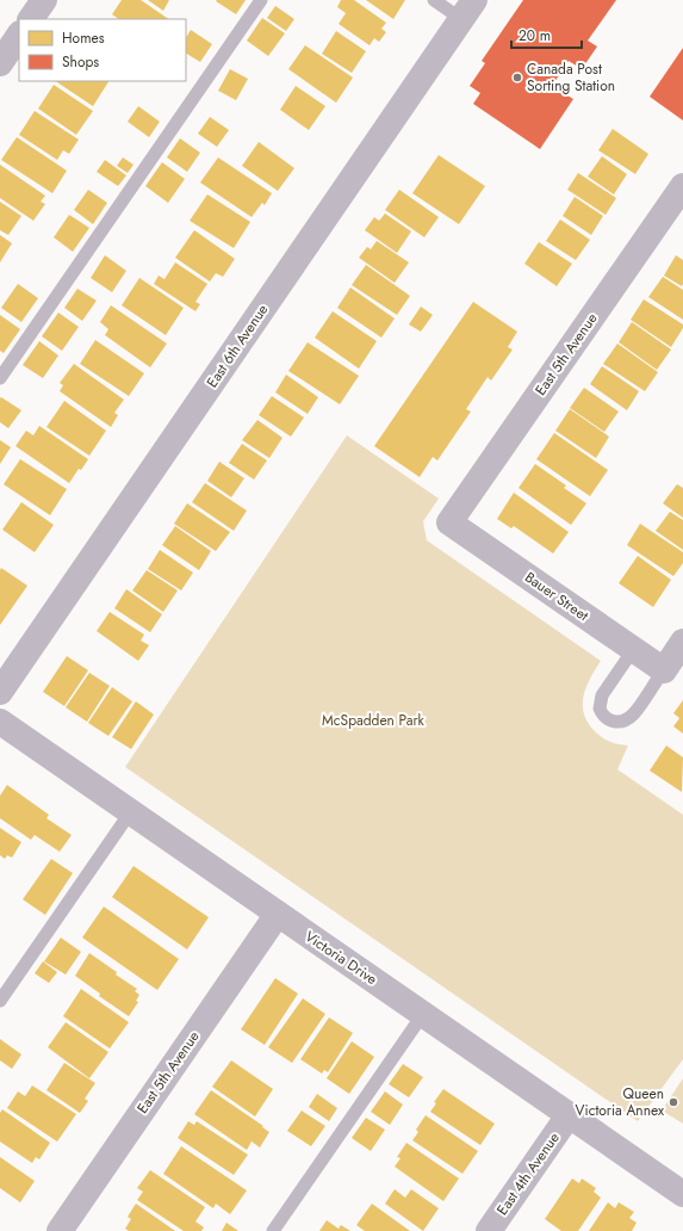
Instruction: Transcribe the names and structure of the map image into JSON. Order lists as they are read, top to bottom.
{
  "streets": {
    "street": [
      "East 6th Avenue",
      "East 5th Avenue",
      "Bauer Street",
      "Victoria Drive",
      "East 4th Avenue"
    ]
  },
  "crossings": [
    ["East 5th Avenue", "Bauer Street"],
    ["East 5th Avenue", "Victoria Drive"],
    ["Victoria Drive", "East 4th Avenue"]
  ],
  "parks": ["McSpadden Park"],
  "places": ["Canada Post Sorting Station", "Queen Victoria Annex"],
  "legend": ["Homes", "Shops"],
  "scale_bar": "20 m"
}
